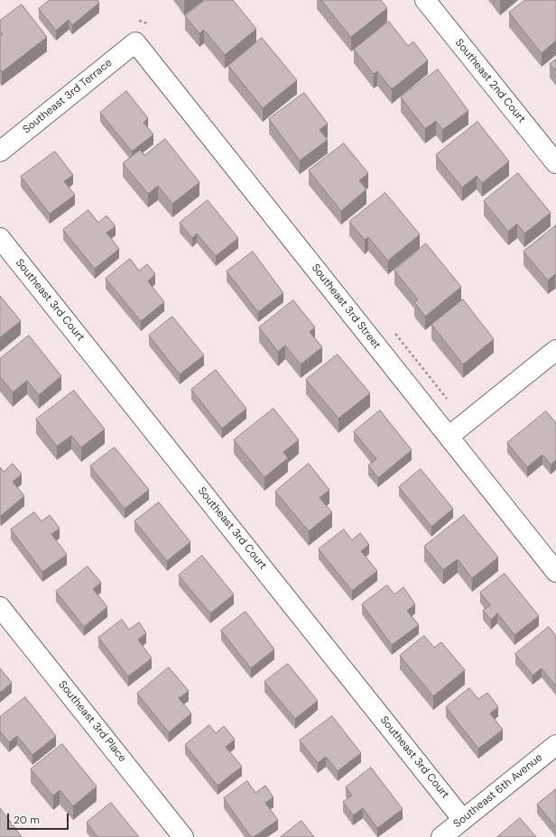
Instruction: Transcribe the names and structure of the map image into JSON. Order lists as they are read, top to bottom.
{
  "streets": {
    "street": [
      "Southeast 2nd Court",
      "Southeast 3rd Terrace",
      "Southeast 3rd Court",
      "Southeast 3rd Street",
      "Southeast 3rd Place",
      "Southeast 6th Avenue"
    ]
  },
  "crossings": [
    ["Southeast 3rd Terrace", "Southeast 3rd Street"],
    ["Southeast 3rd Court", "Southeast 6th Avenue"]
  ],
  "scale_bar": "20 m"
}
